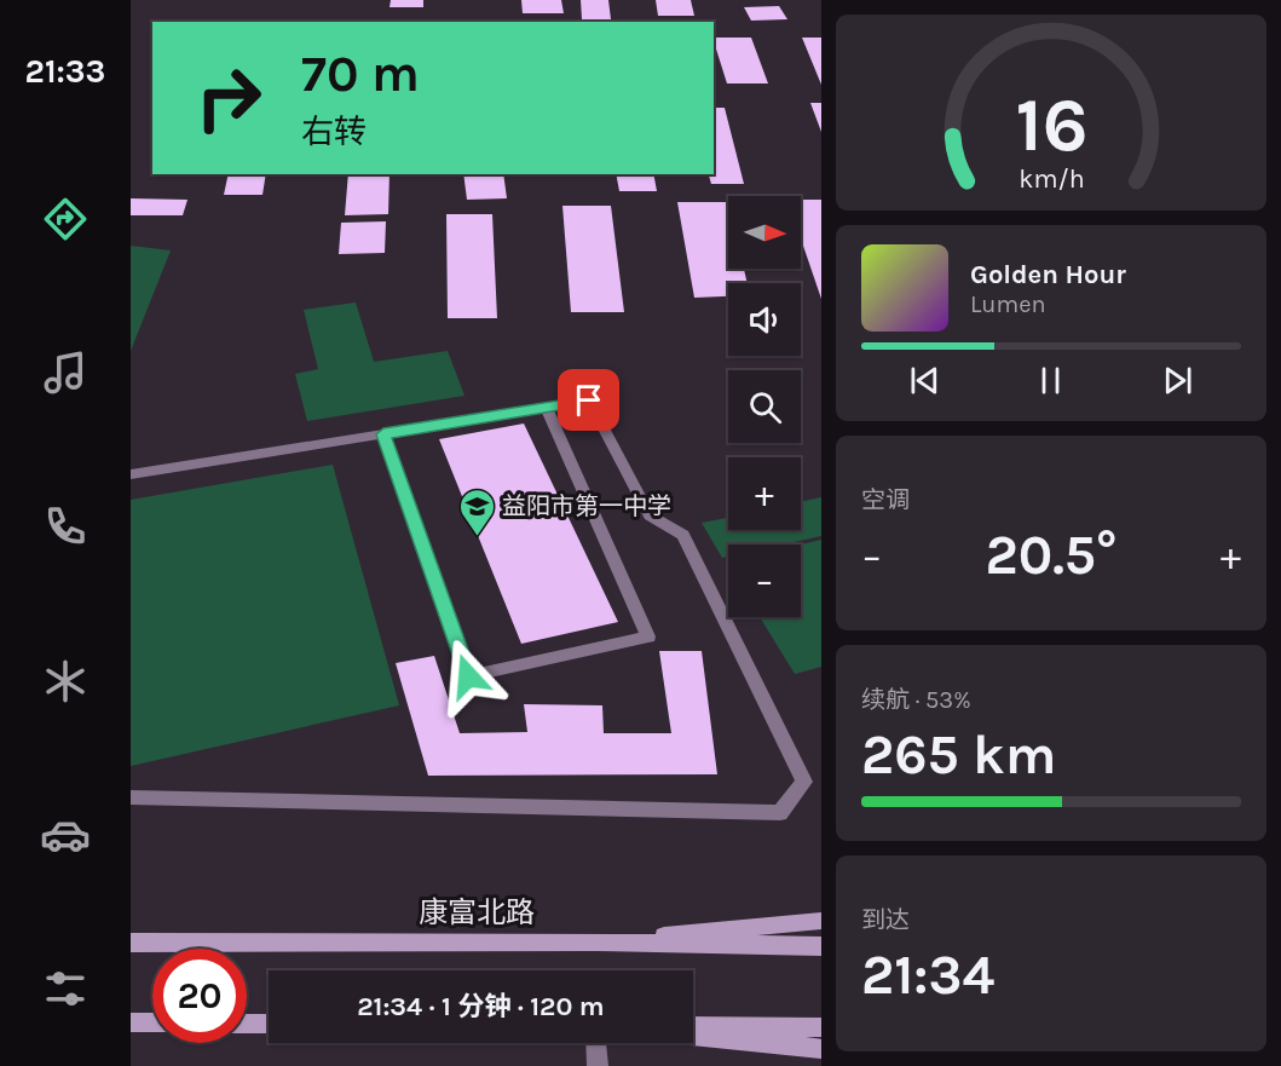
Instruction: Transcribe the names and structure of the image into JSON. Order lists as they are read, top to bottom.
{
  "streets": {
    "main road": ["康富北路"]
  },
  "places": {
    "school or university": ["益阳市第一中学"]
  },
  "north": "right",
  "page": {
    "tabs": "21:33",
    "turn": ["70 m", "右转"],
    "map_buttons": ["+", "−"],
    "song": ["Golden Hour", "Lumen"],
    "tile": [
      "空调",
      ["续航 · 53%", "265 km"],
      ["到达", "21:34"]
    ],
    "heat": ["−", "20.5°", "+"],
    "limit": "20",
    "trip": "21:34 · 1 分钟 · 120 m",
    "gauge": ["16", "km/h"]
  }
}
